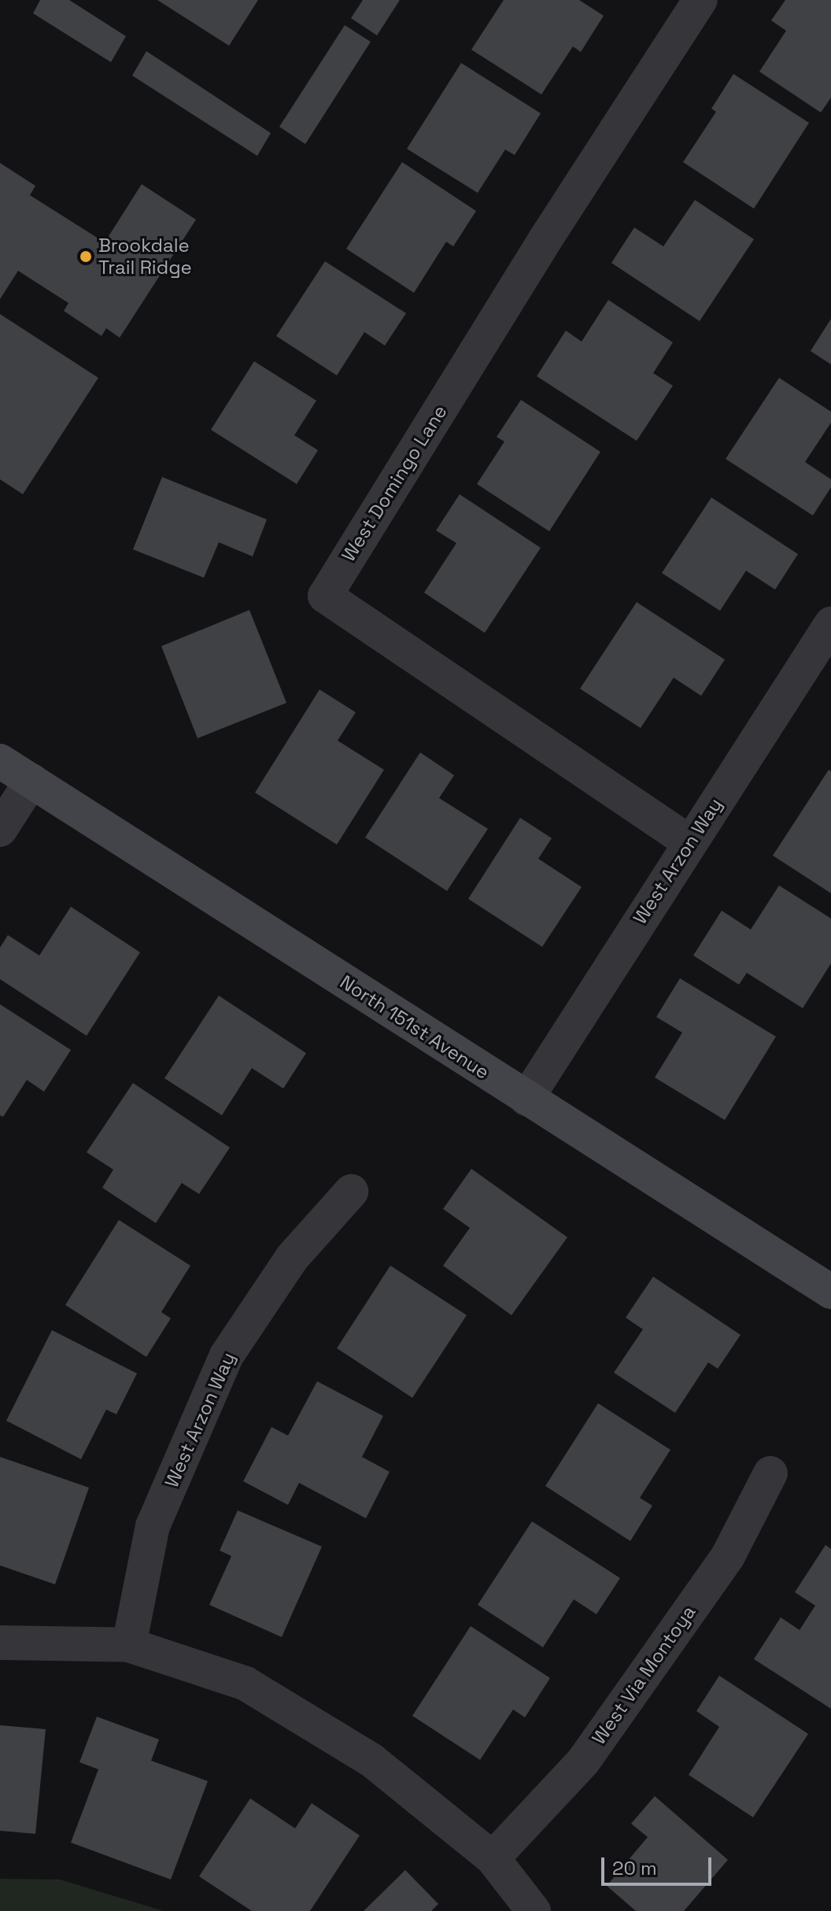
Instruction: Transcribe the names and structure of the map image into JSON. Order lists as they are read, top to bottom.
{
  "streets": {
    "street": [
      "West Domingo Lane",
      "West Arzon Way",
      "North 151st Avenue",
      "West Via Montoya"
    ]
  },
  "crossings": [
    ["West Domingo Lane", "West Arzon Way"],
    ["West Arzon Way", "North 151st Avenue"]
  ],
  "places": ["Brookdale Trail Ridge"],
  "scale_bar": "20 m"
}
